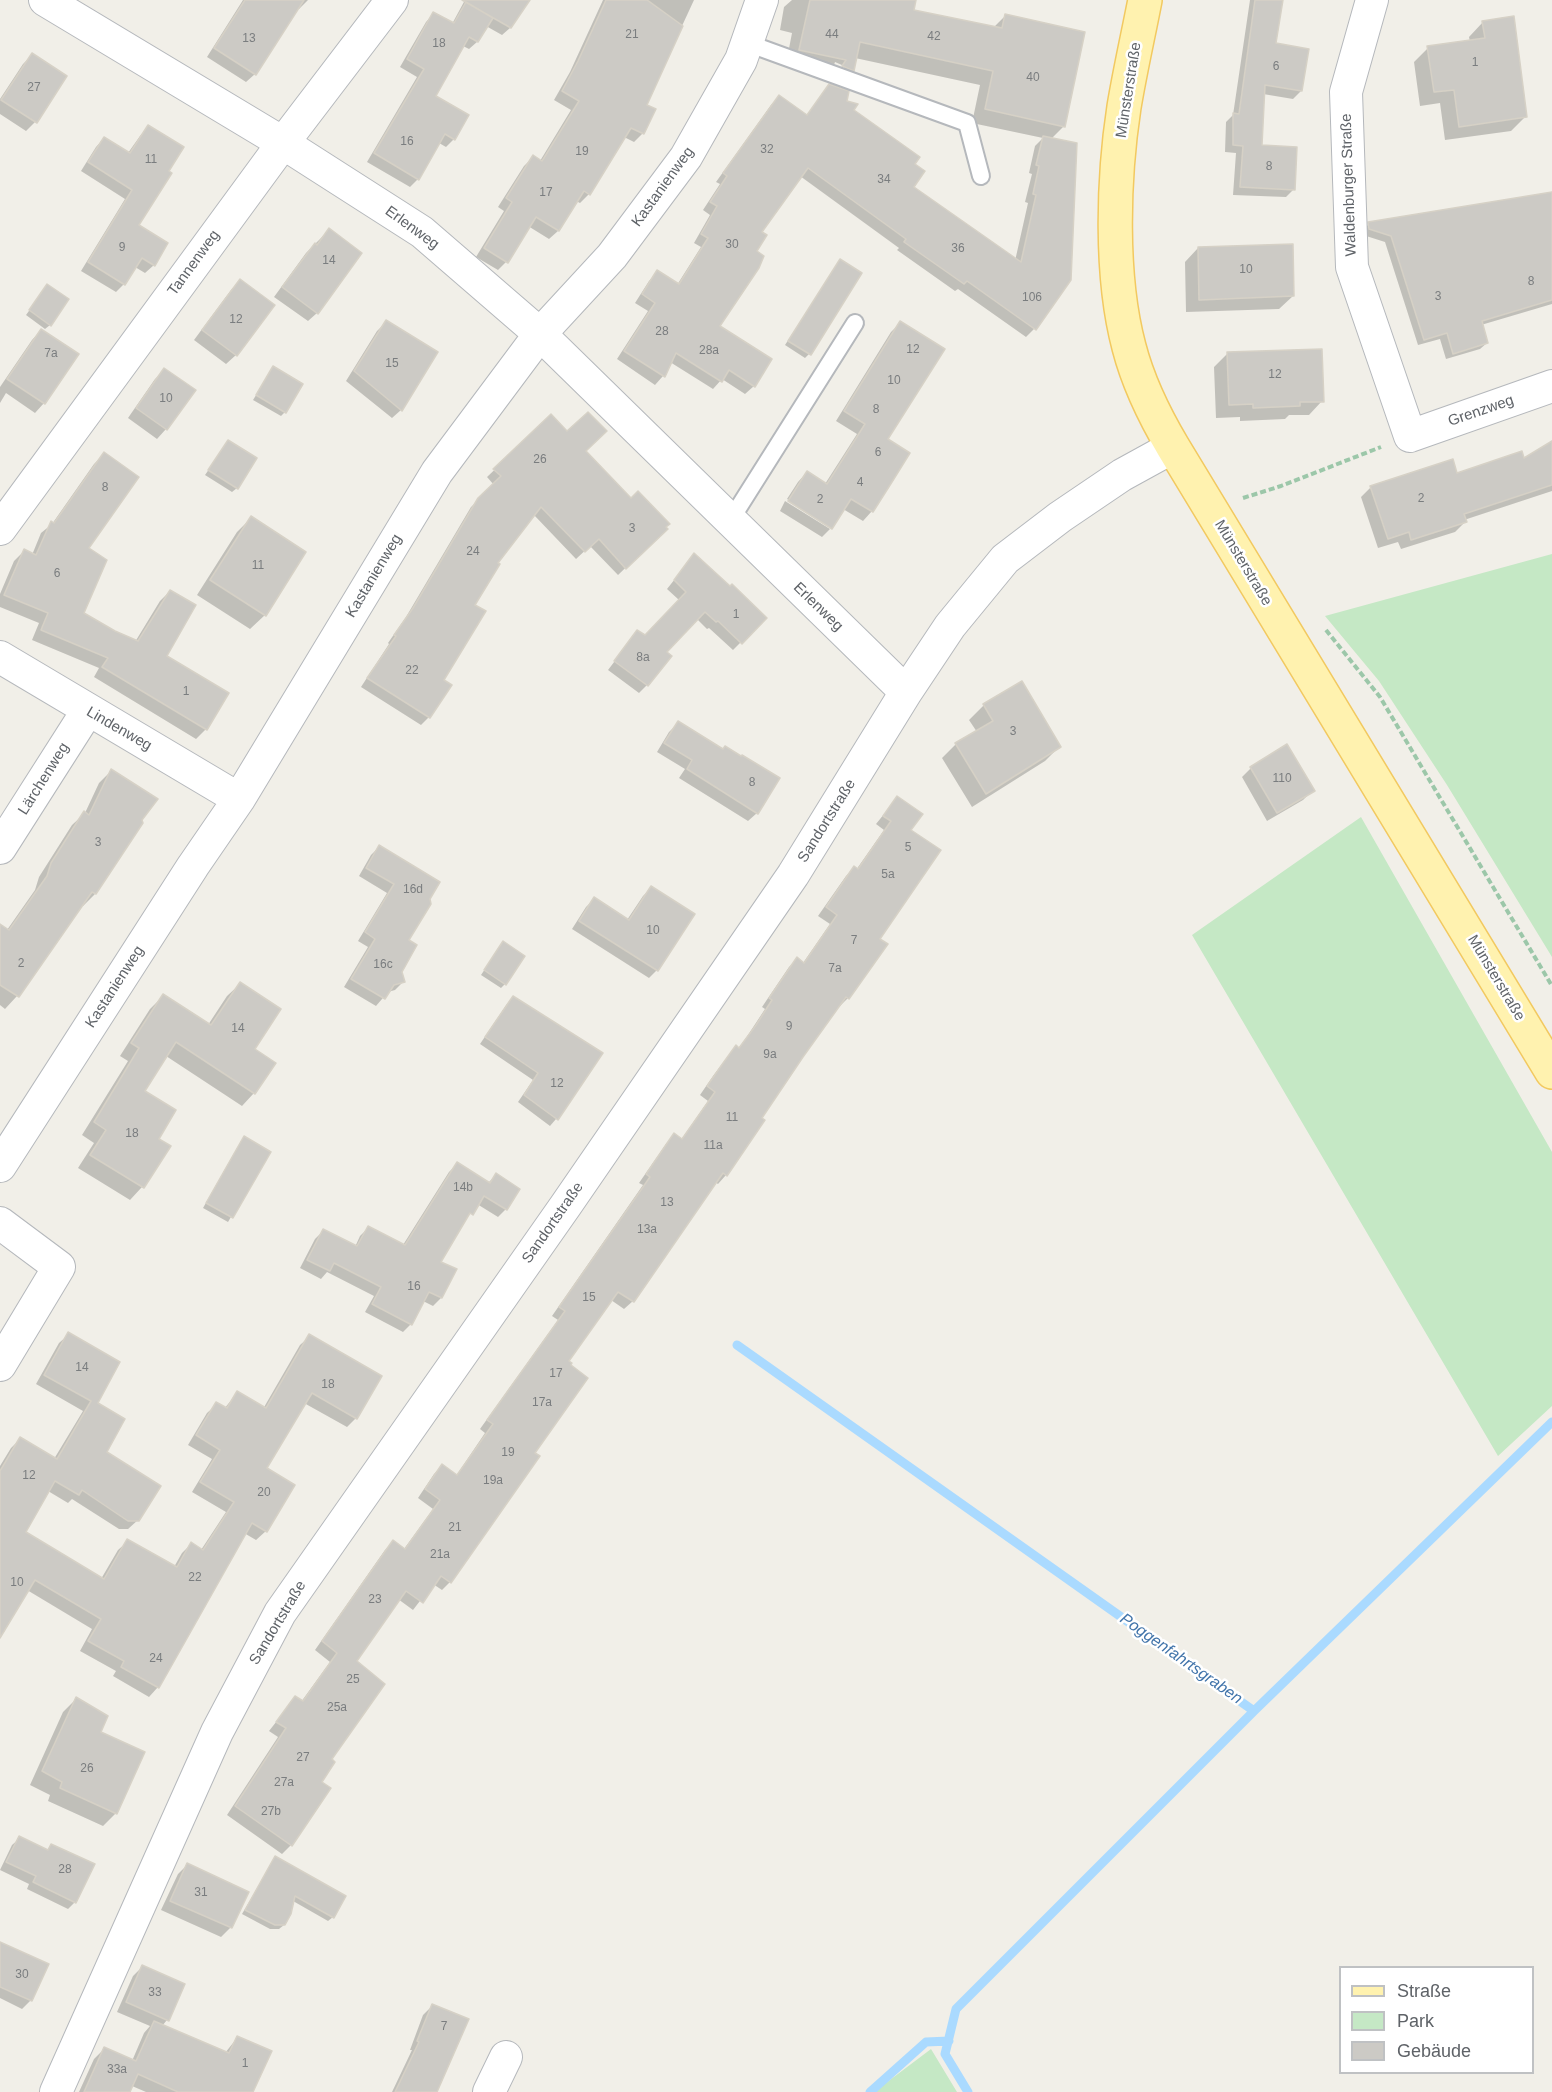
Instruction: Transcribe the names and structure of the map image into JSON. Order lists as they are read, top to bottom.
{
  "streets": {
    "main road": ["Münsterstraße"],
    "street": [
      "Waldenburger Straße",
      "Kastanienweg",
      "Erlenweg",
      "Tannenweg",
      "Grenzweg",
      "Lindenweg",
      "Lärchenweg",
      "Sandortstraße"
    ]
  },
  "crossings": [
    ["Münsterstraße", "Sandortstraße"],
    ["Waldenburger Straße", "Grenzweg"],
    ["Kastanienweg", "Erlenweg"],
    ["Kastanienweg", "Lindenweg"],
    ["Erlenweg", "Tannenweg"],
    ["Erlenweg", "Sandortstraße"],
    ["Lindenweg", "Lärchenweg"]
  ],
  "water": ["Poggenfahrtsgraben"],
  "house_numbers": [
    "21",
    "44",
    "42",
    "13",
    "18",
    "1",
    "6",
    "40",
    "27",
    "16",
    "32",
    "19",
    "11",
    "8",
    "34",
    "17",
    "30",
    "9",
    "36",
    "14",
    "10",
    "8",
    "3",
    "106",
    "12",
    "28",
    "12",
    "28a",
    "7a",
    "15",
    "12",
    "10",
    "10",
    "8",
    "6",
    "26",
    "4",
    "8",
    "2",
    "2",
    "3",
    "24",
    "11",
    "6",
    "1",
    "8a",
    "22",
    "1",
    "3",
    "110",
    "8",
    "3",
    "5",
    "5a",
    "16d",
    "10",
    "7",
    "2",
    "16c",
    "7a",
    "9",
    "14",
    "9a",
    "12",
    "11",
    "18",
    "11a",
    "14b",
    "13",
    "13a",
    "16",
    "15",
    "14",
    "17",
    "18",
    "17a",
    "19",
    "12",
    "19a",
    "20",
    "21",
    "21a",
    "22",
    "10",
    "23",
    "24",
    "25",
    "25a",
    "27",
    "26",
    "27a",
    "27b",
    "28",
    "31",
    "30",
    "33",
    "7",
    "1",
    "33a"
  ],
  "legend": ["Straße", "Park", "Gebäude"]
}
